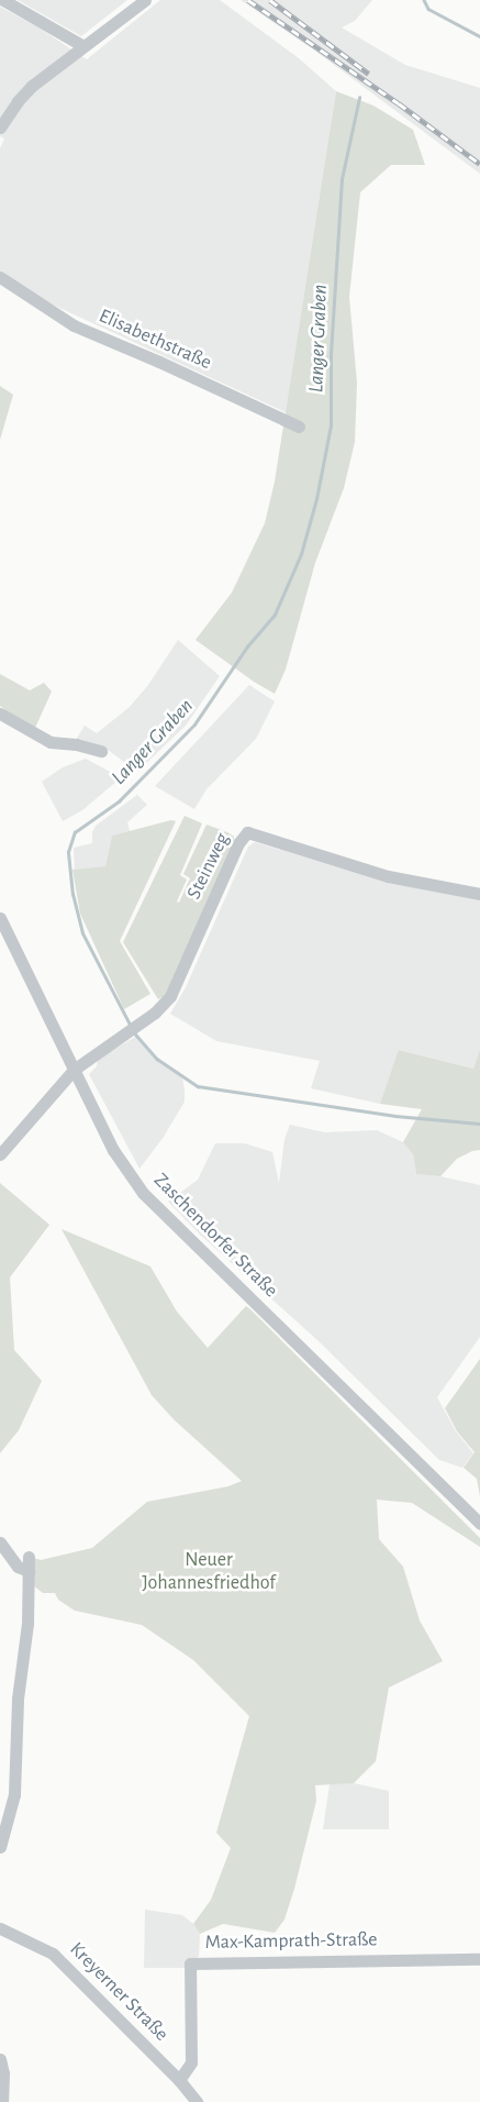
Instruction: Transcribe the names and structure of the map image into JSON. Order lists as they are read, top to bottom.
{
  "streets": {
    "street": [
      "Elisabethstraße",
      "Steinweg",
      "Zaschendorfer Straße",
      "Max-Kamprath-Straße",
      "Kreyerner Straße"
    ]
  },
  "crossings": [
    ["Steinweg", "Zaschendorfer Straße"],
    ["Max-Kamprath-Straße", "Kreyerner Straße"]
  ],
  "water": ["Langer Graben"],
  "parks": ["Neuer Johannesfriedhof"]
}
